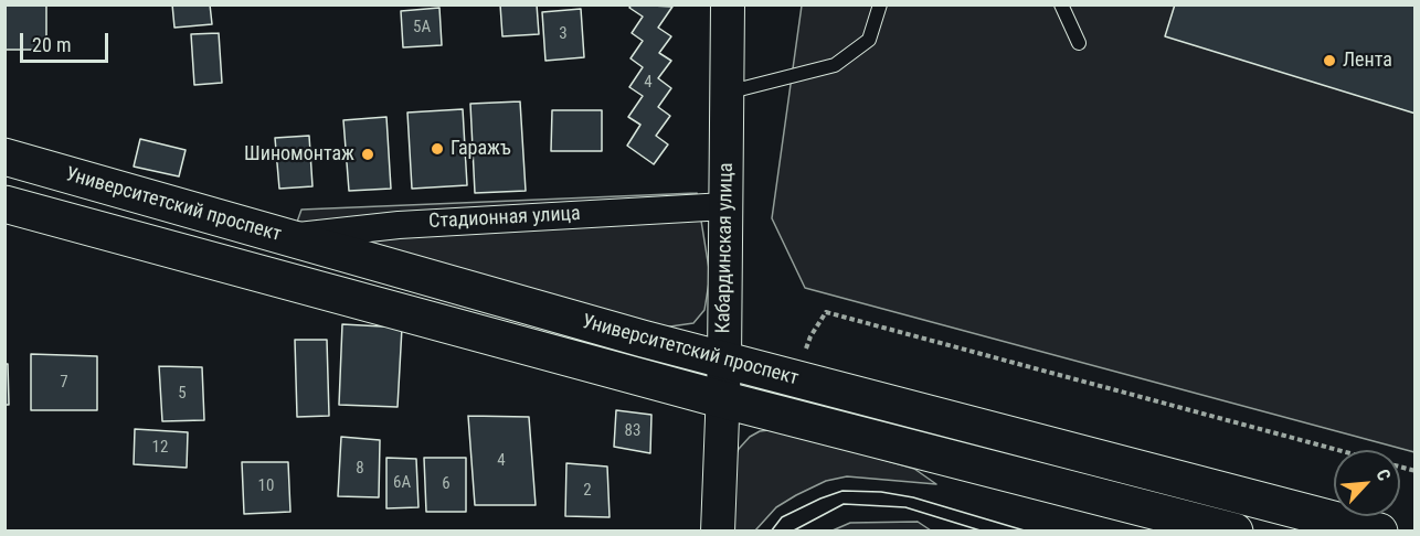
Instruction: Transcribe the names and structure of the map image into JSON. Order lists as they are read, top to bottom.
{
  "streets": {
    "highway": ["Университетский проспект"],
    "street": ["Стадионная улица", "Кабардинская улица"]
  },
  "crossings": [
    ["Университетский проспект", "Стадионная улица"],
    ["Университетский проспект", "Кабардинская улица"],
    ["Стадионная улица", "Кабардинская улица"]
  ],
  "places": ["Лента", "Гаражъ", "Шиномонтаж"],
  "house_numbers": [
    "5А",
    "3",
    "4",
    "7",
    "5",
    "83",
    "12",
    "4",
    "8",
    "6А",
    "6",
    "10",
    "2"
  ],
  "scale_bar": "20 m",
  "north": "top right"
}
